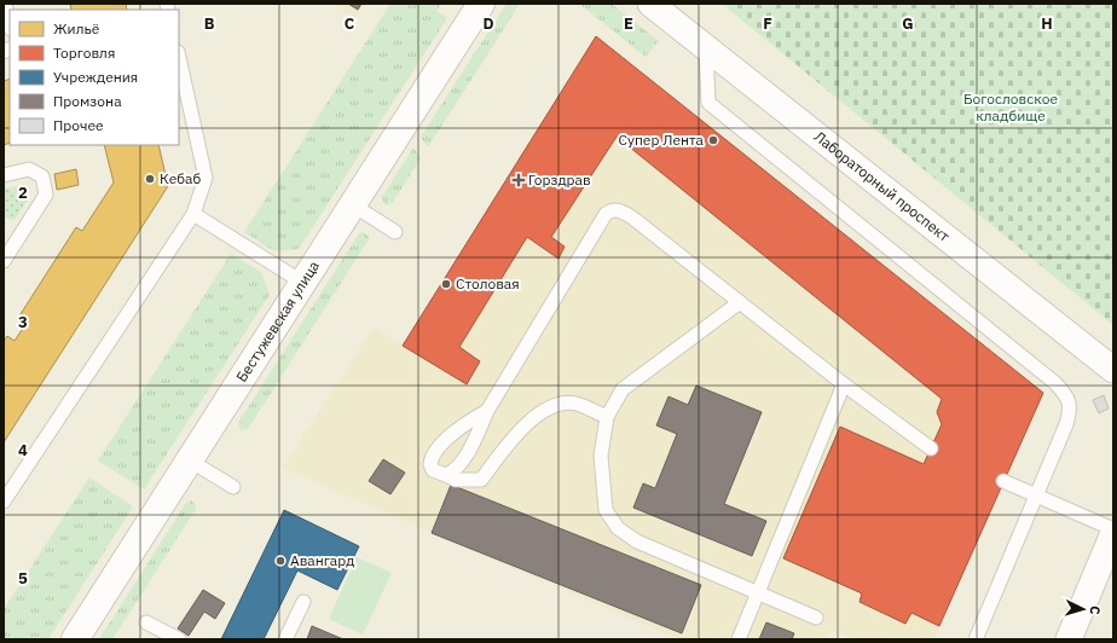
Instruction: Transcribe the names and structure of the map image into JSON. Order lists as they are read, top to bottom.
{
  "streets": {
    "street": ["Лабораторный проспект", "Бестужевская улица"]
  },
  "parks": ["Богословское кладбище"],
  "places": {
    "other": [
      "Супер Лента",
      "Кебаб",
      "Столовая",
      "Авангард"
    ],
    "health": ["Горздрав"]
  },
  "legend": [
    "Жильё",
    "Торговля",
    "Учреждения",
    "Промзона",
    "Прочее"
  ],
  "north": "right",
  "grid": {
    "columns": [
      "B",
      "C",
      "D",
      "E",
      "F",
      "G",
      "H"
    ],
    "rows": [
      "2",
      "3",
      "4",
      "5"
    ]
  }
}
